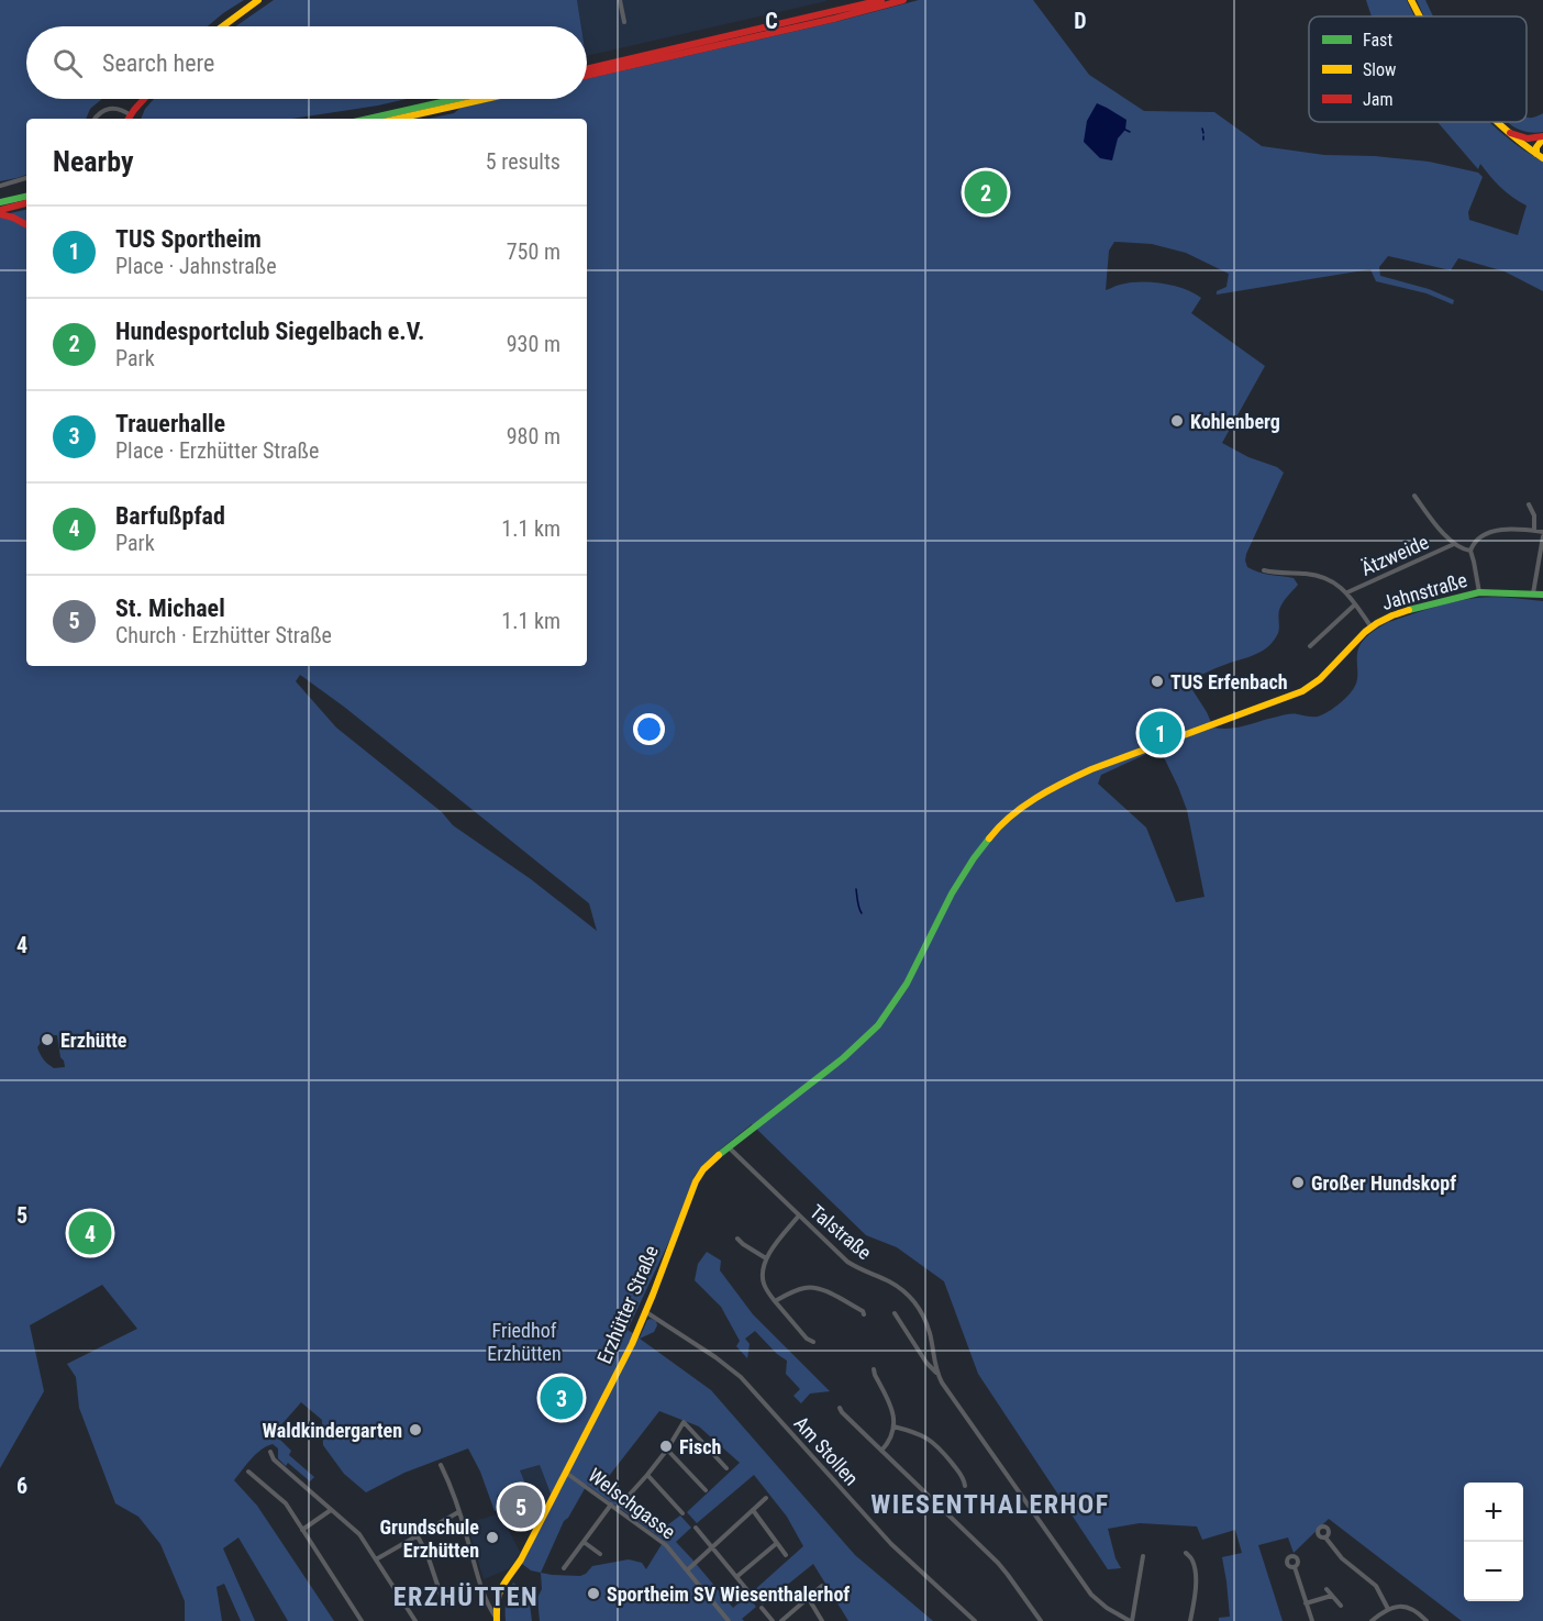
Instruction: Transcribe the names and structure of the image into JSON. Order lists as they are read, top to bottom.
{
  "streets": {
    "main road": ["Jahnstraße", "Erzhütter Straße"],
    "street": [
      "Ätzweide",
      "Talstraße",
      "Am Stollen",
      "Welschgasse"
    ]
  },
  "crossings": [
    ["Ätzweide", "Jahnstraße"],
    ["Jahnstraße", "Talstraße"],
    ["Jahnstraße", "Erzhütter Straße"],
    ["Talstraße", "Erzhütter Straße"],
    ["Erzhütter Straße", "Am Stollen"],
    ["Erzhütter Straße", "Welschgasse"]
  ],
  "districts": ["WIESENTHALERHOF", "ERZHÜTTEN"],
  "parks": ["Friedhof Erzhütten"],
  "places": [
    "Kohlenberg",
    "TUS Erfenbach",
    "Erzhütte",
    "Großer Hundskopf",
    "Waldkindergarten",
    "Fisch",
    "Grundschule Erzhütten",
    "Sportheim SV Wiesenthalerhof"
  ],
  "legend": ["Fast", "Slow", "Jam"],
  "page": {
    "search": "Search here",
    "heading": ["Nearby", "5 results"],
    "pins": [
      "2",
      "1",
      "4",
      "3",
      "5"
    ],
    "list": [
      {
        "mark": "1",
        "name": "TUS Sportheim",
        "note": "Place · Jahnstraße",
        "value": "750 m"
      },
      {
        "mark": "2",
        "name": "Hundesportclub Siegelbach e.V.",
        "note": "Park",
        "value": "930 m"
      },
      {
        "mark": "3",
        "name": "Trauerhalle",
        "note": "Place · Erzhütter Straße",
        "value": "980 m"
      },
      {
        "mark": "4",
        "name": "Barfußpfad",
        "note": "Park",
        "value": "1.1 km"
      },
      {
        "mark": "5",
        "name": "St. Michael",
        "note": "Church · Erzhütter Straße",
        "value": "1.1 km"
      }
    ],
    "map_buttons": ["+", "−"]
  },
  "grid": {
    "columns": ["C", "D"],
    "rows": ["4", "5", "6"]
  }
}
